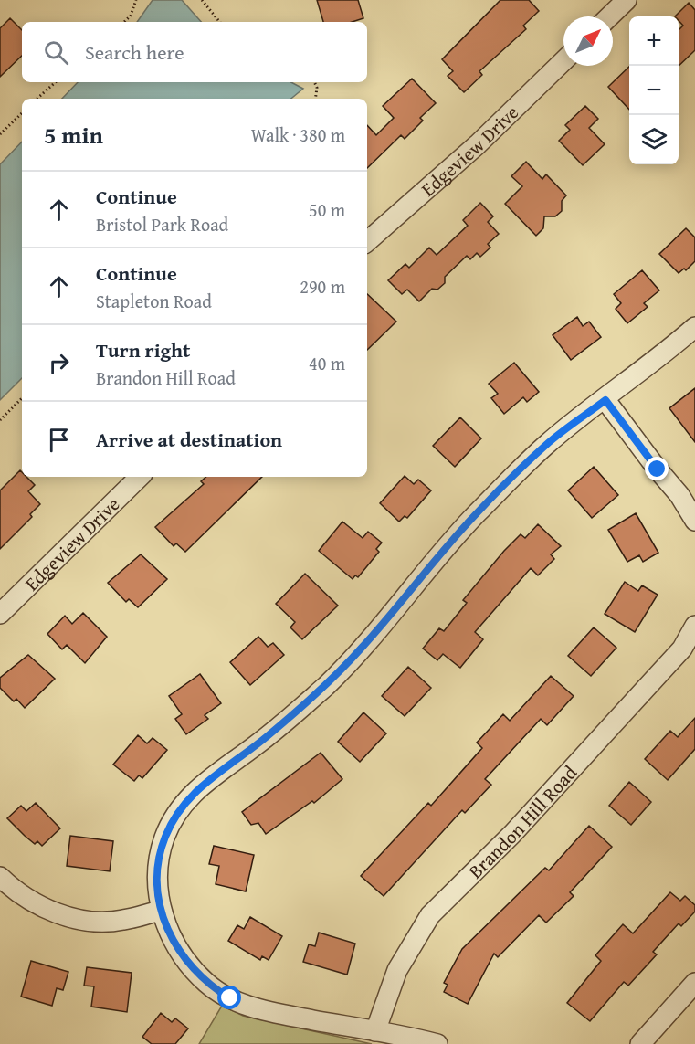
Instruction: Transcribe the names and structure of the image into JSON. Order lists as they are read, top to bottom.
{
  "streets": {
    "street": ["Edgeview Drive", "Brandon Hill Road"]
  },
  "north": "top right",
  "page": {
    "map_buttons": ["+", "−"],
    "search": "Search here",
    "heading": ["5 min", "Walk · 380 m"],
    "list": [
      ["Continue", "Bristol Park Road", "50 m"],
      ["Continue", "Stapleton Road", "290 m"],
      ["Turn right", "Brandon Hill Road", "40 m"],
      "Arrive at destination"
    ]
  }
}
